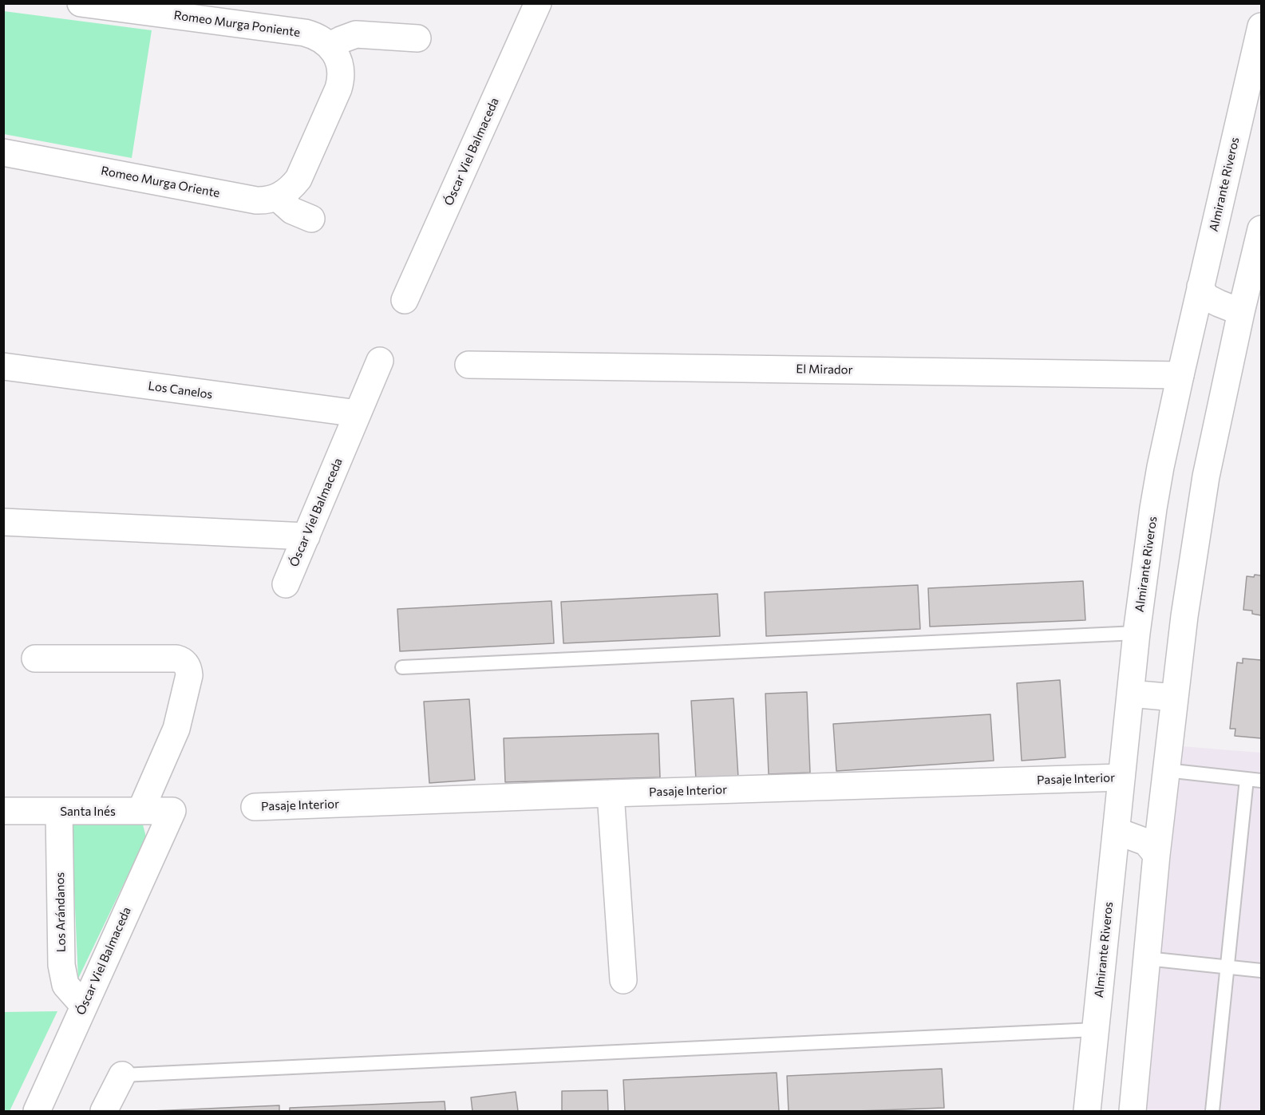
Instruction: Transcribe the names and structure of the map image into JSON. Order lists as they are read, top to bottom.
{
  "streets": {
    "street": [
      "Romeo Murga Poniente",
      "Óscar Viel Balmaceda",
      "Romeo Murga Oriente",
      "Almirante Riveros",
      "El Mirador",
      "Los Canelos",
      "Pasaje Interior",
      "Santa Inés",
      "Los Arándanos"
    ]
  },
  "crossings": [
    ["Óscar Viel Balmaceda", "Los Canelos"],
    ["Óscar Viel Balmaceda", "Santa Inés"],
    ["Óscar Viel Balmaceda", "Los Arándanos"],
    ["Almirante Riveros", "El Mirador"],
    ["Almirante Riveros", "Pasaje Interior"],
    ["Santa Inés", "Los Arándanos"]
  ]
}
